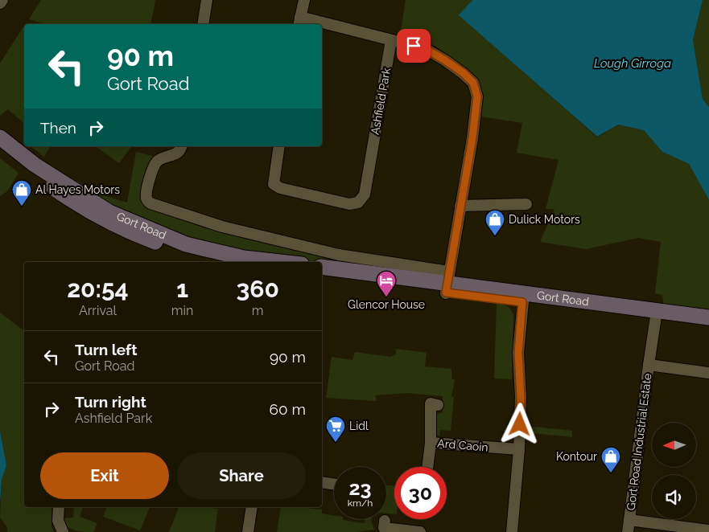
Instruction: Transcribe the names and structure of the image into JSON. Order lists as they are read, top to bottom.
{
  "streets": {
    "main road": ["Gort Road"],
    "street": ["Ashfield Park", "Gort Road Industrial Estate", "Ard Caoin"]
  },
  "crossings": [
    ["Gort Road", "Gort Road Industrial Estate"]
  ],
  "water": ["Lough Girroga"],
  "places": {
    "shop": ["Al Hayes Motors", "Dulick Motors", "Kontour"],
    "hotel": ["Glencor House"],
    "supermarket": ["Lidl"]
  },
  "north": "left",
  "page": {
    "turn": ["90 m", "Gort Road"],
    "then": "Then",
    "eta": [
      "20:54",
      "Arrival",
      "1",
      "min",
      "360",
      "m"
    ],
    "list": [
      {
        "name": "Turn left",
        "note": "Gort Road",
        "value": "90 m"
      },
      {
        "name": "Turn right",
        "note": "Ashfield Park",
        "value": "60 m"
      }
    ],
    "buttons": ["Exit", "Share"],
    "speed": "23 km/h",
    "limit": "30"
  }
}
